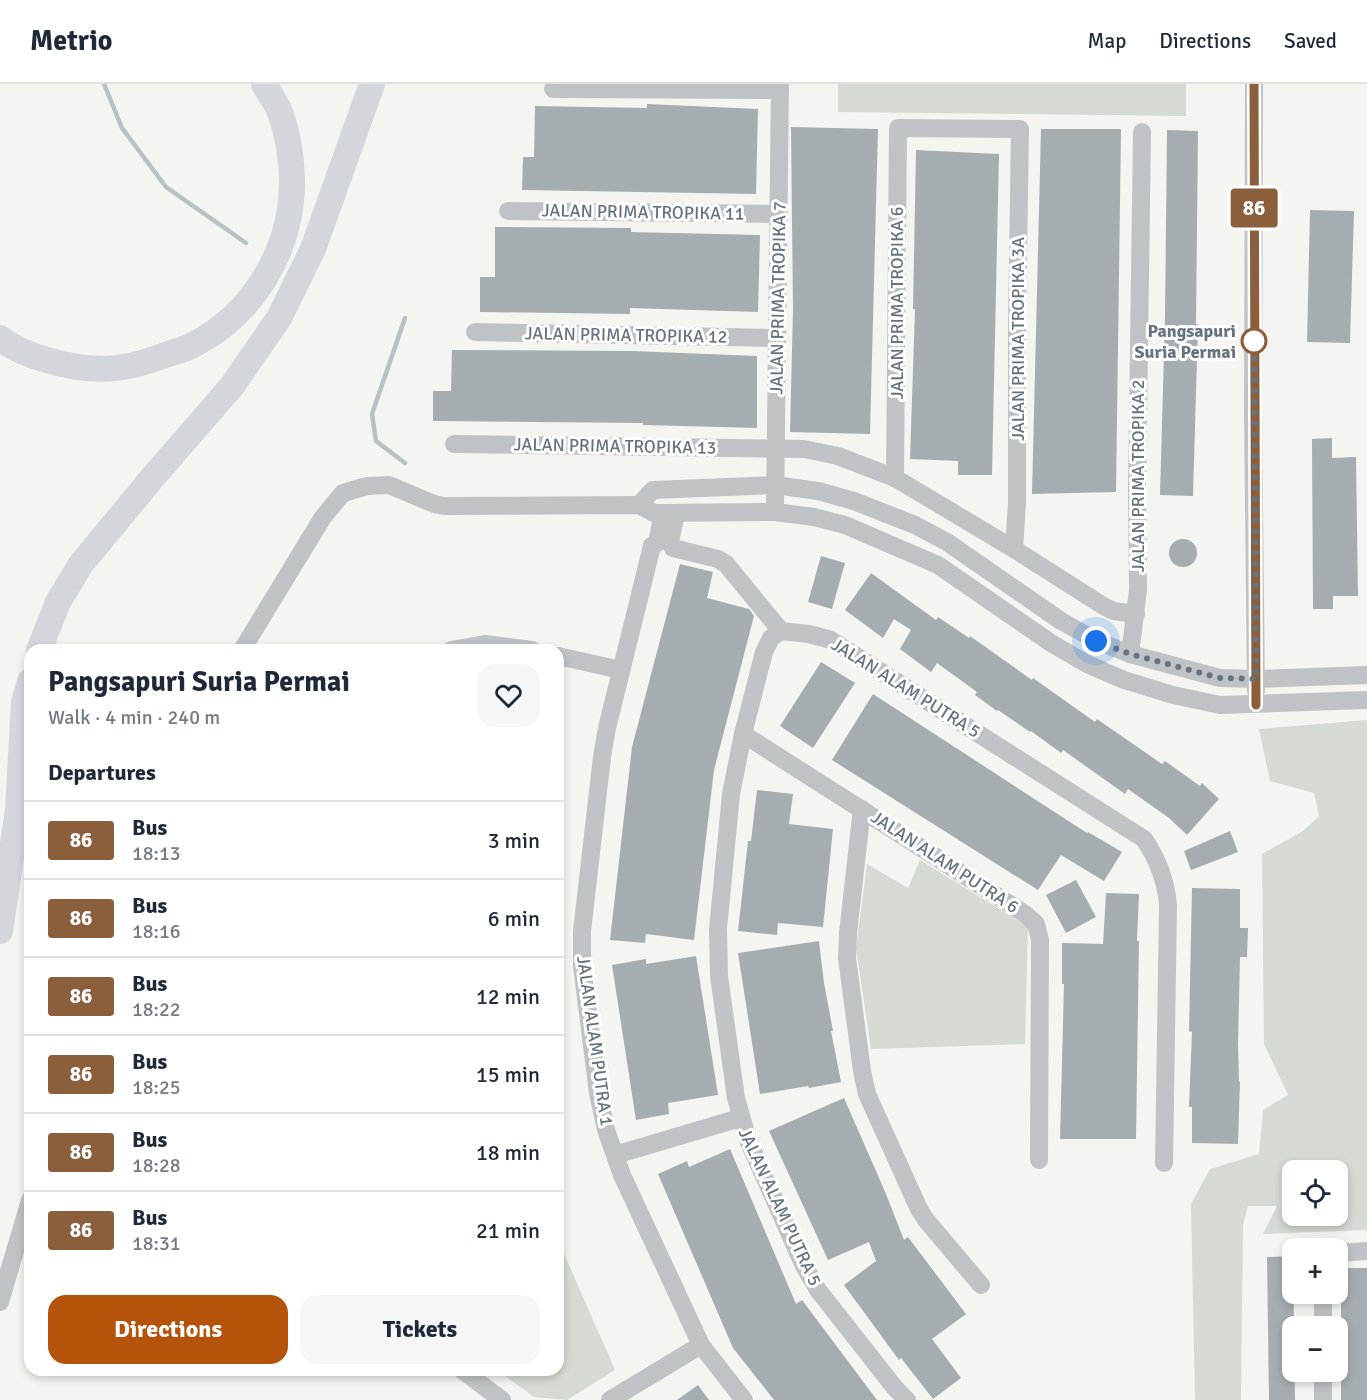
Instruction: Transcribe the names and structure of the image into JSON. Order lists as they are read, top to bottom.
{
  "streets": {
    "street": [
      "JALAN PRIMA TROPIKA 11",
      "JALAN PRIMA TROPIKA 7",
      "JALAN PRIMA TROPIKA 6",
      "JALAN PRIMA TROPIKA 12",
      "JALAN PRIMA TROPIKA 3A",
      "JALAN PRIMA TROPIKA 13",
      "JALAN PRIMA TROPIKA 2",
      "JALAN ALAM PUTRA 5",
      "JALAN ALAM PUTRA 6",
      "JALAN ALAM PUTRA 1"
    ]
  },
  "crossings": [
    ["JALAN PRIMA TROPIKA 11", "JALAN PRIMA TROPIKA 7"],
    ["JALAN PRIMA TROPIKA 7", "JALAN PRIMA TROPIKA 12"],
    ["JALAN PRIMA TROPIKA 7", "JALAN PRIMA TROPIKA 13"],
    ["JALAN PRIMA TROPIKA 6", "JALAN PRIMA TROPIKA 3A"],
    ["JALAN PRIMA TROPIKA 6", "JALAN PRIMA TROPIKA 13"],
    ["JALAN PRIMA TROPIKA 3A", "JALAN PRIMA TROPIKA 13"],
    ["JALAN PRIMA TROPIKA 13", "JALAN PRIMA TROPIKA 2"],
    ["JALAN ALAM PUTRA 5", "JALAN ALAM PUTRA 6"]
  ],
  "places": ["Pangsapuri Suria Permai"],
  "lines": ["bus line 86"],
  "page": {
    "header": "Metrio",
    "nav": ["Map", "Directions", "Saved"],
    "on_map": "86",
    "heading": [
      ["Pangsapuri Suria Permai", "Walk · 4 min · 240 m"],
      "Departures"
    ],
    "list": [
      {
        "mark": "86",
        "name": "Bus",
        "note": "18:13",
        "value": "3 min"
      },
      {
        "mark": "86",
        "name": "Bus",
        "note": "18:16",
        "value": "6 min"
      },
      {
        "mark": "86",
        "name": "Bus",
        "note": "18:22",
        "value": "12 min"
      },
      {
        "mark": "86",
        "name": "Bus",
        "note": "18:25",
        "value": "15 min"
      },
      {
        "mark": "86",
        "name": "Bus",
        "note": "18:28",
        "value": "18 min"
      },
      {
        "mark": "86",
        "name": "Bus",
        "note": "18:31",
        "value": "21 min"
      }
    ],
    "map_buttons": ["+", "−"],
    "buttons": ["Directions", "Tickets"]
  }
}
